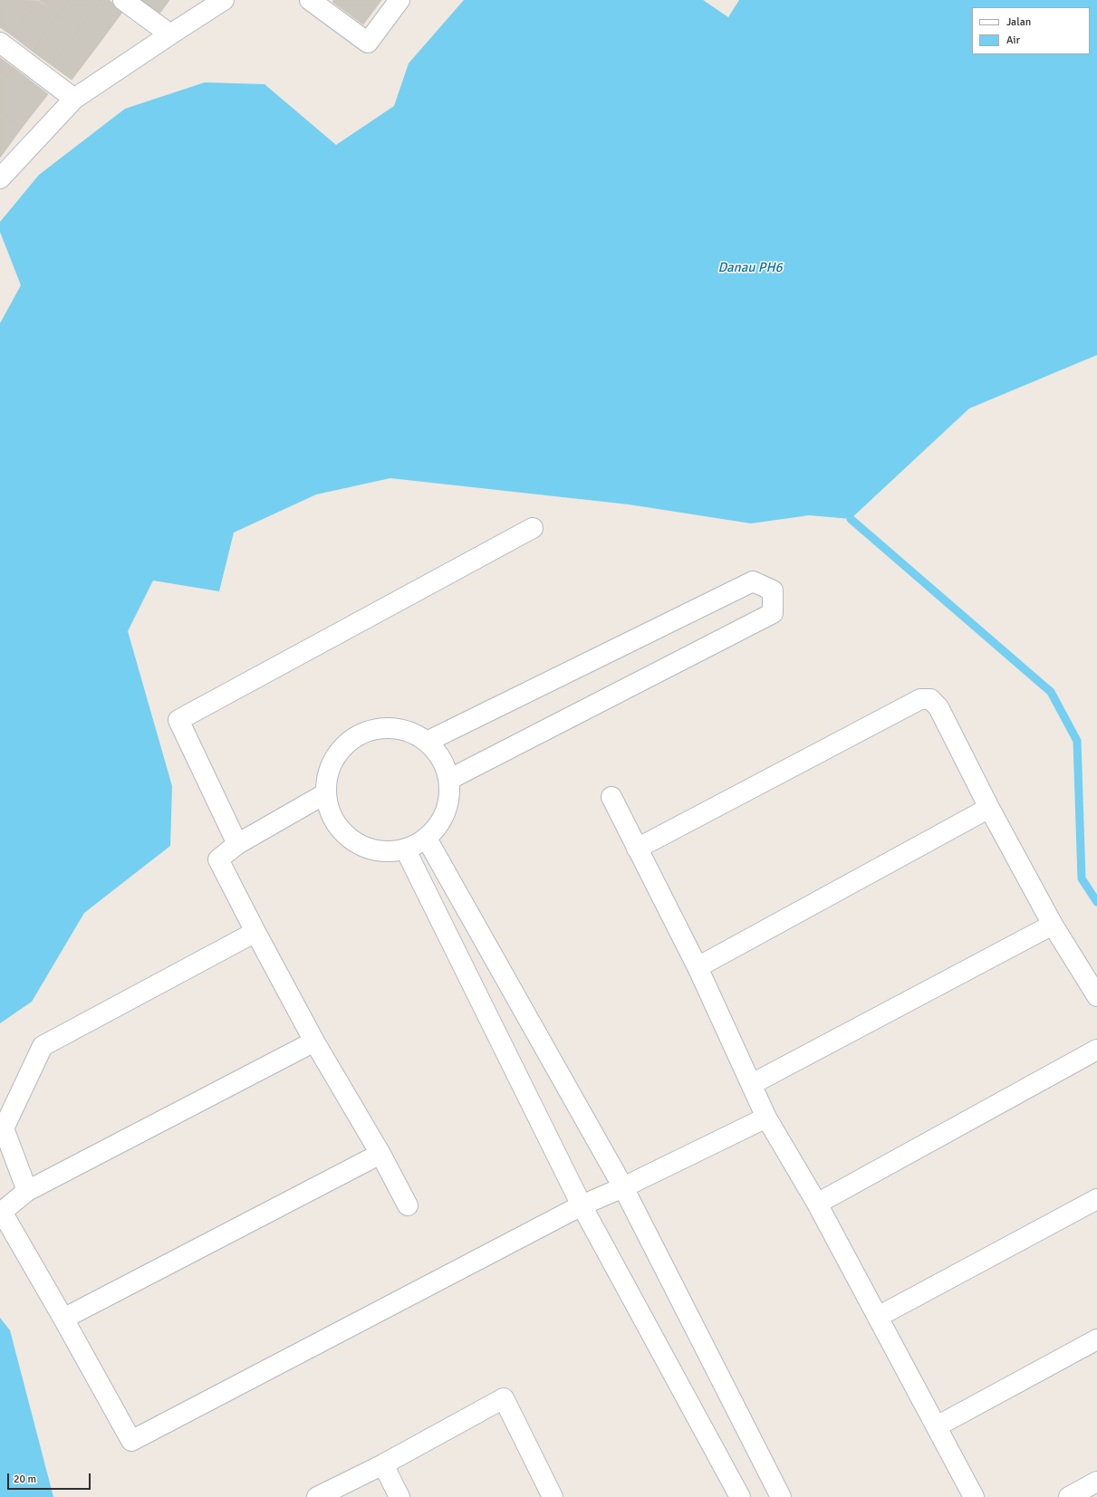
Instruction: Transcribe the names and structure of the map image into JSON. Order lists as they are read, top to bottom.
{
  "water": ["Danau PH6"],
  "legend": ["Jalan", "Air"],
  "scale_bar": "20 m"
}
